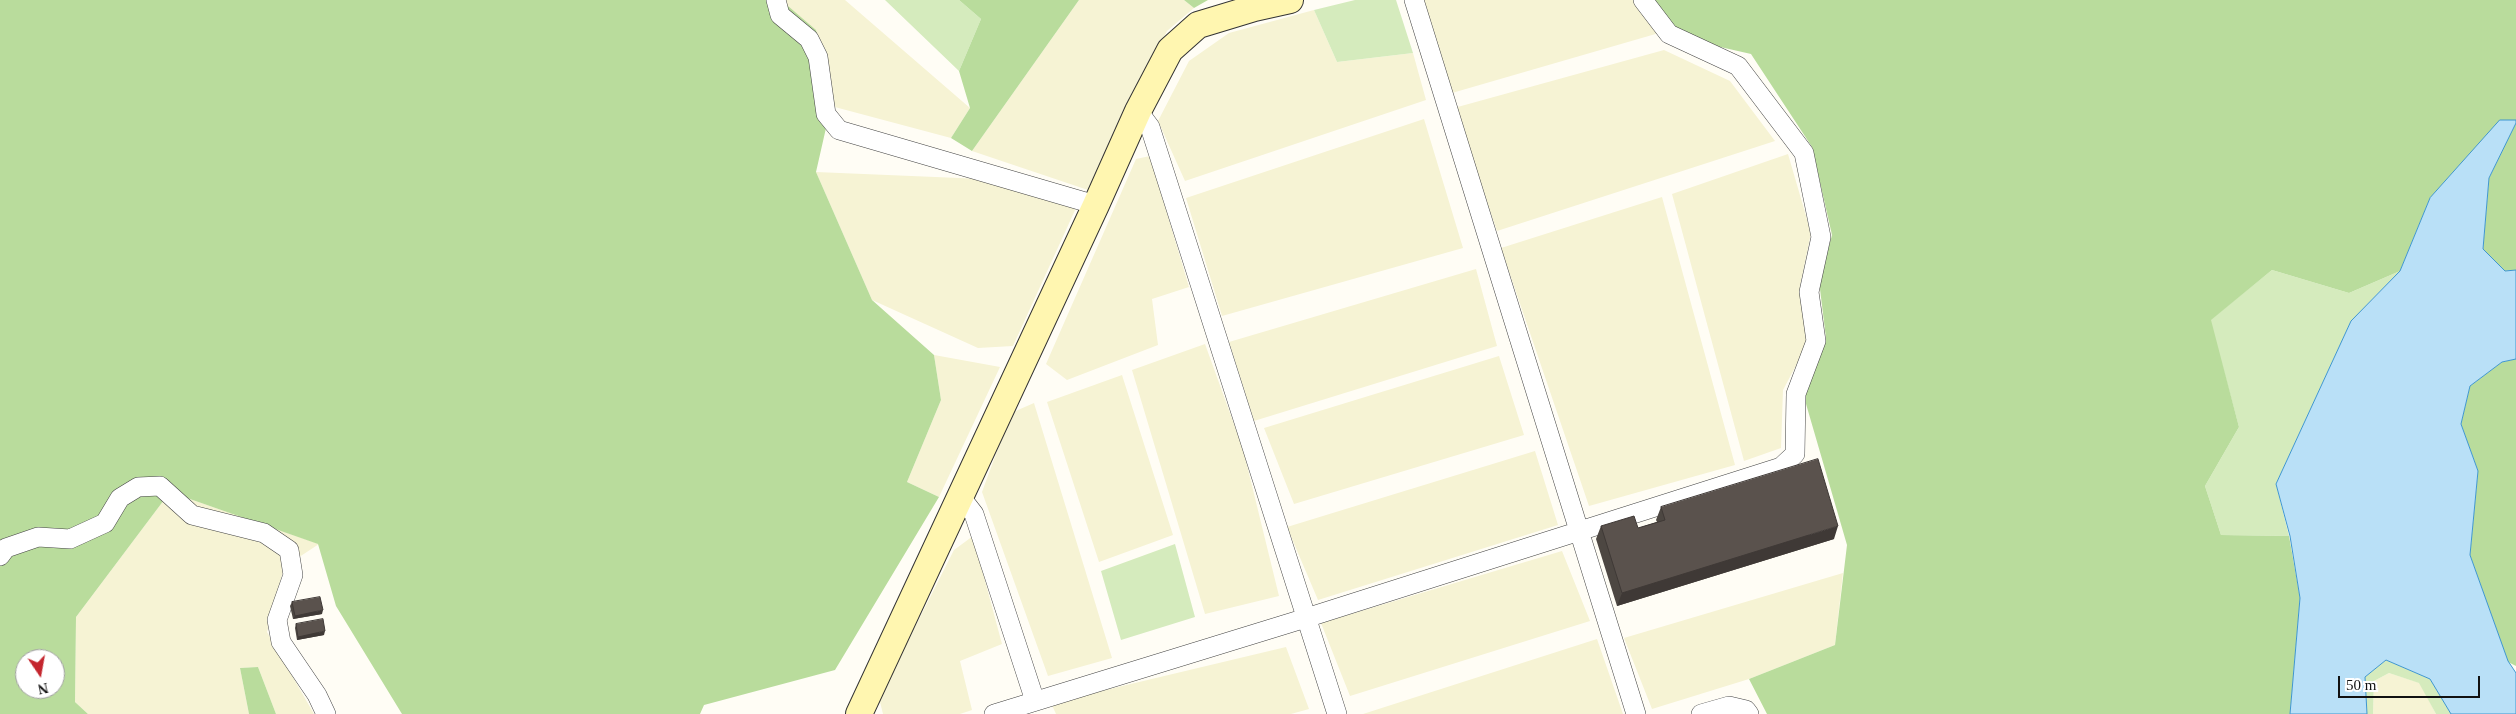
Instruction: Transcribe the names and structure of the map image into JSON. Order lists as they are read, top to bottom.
{
  "scale_bar": "50 m",
  "north": "bottom"
}
